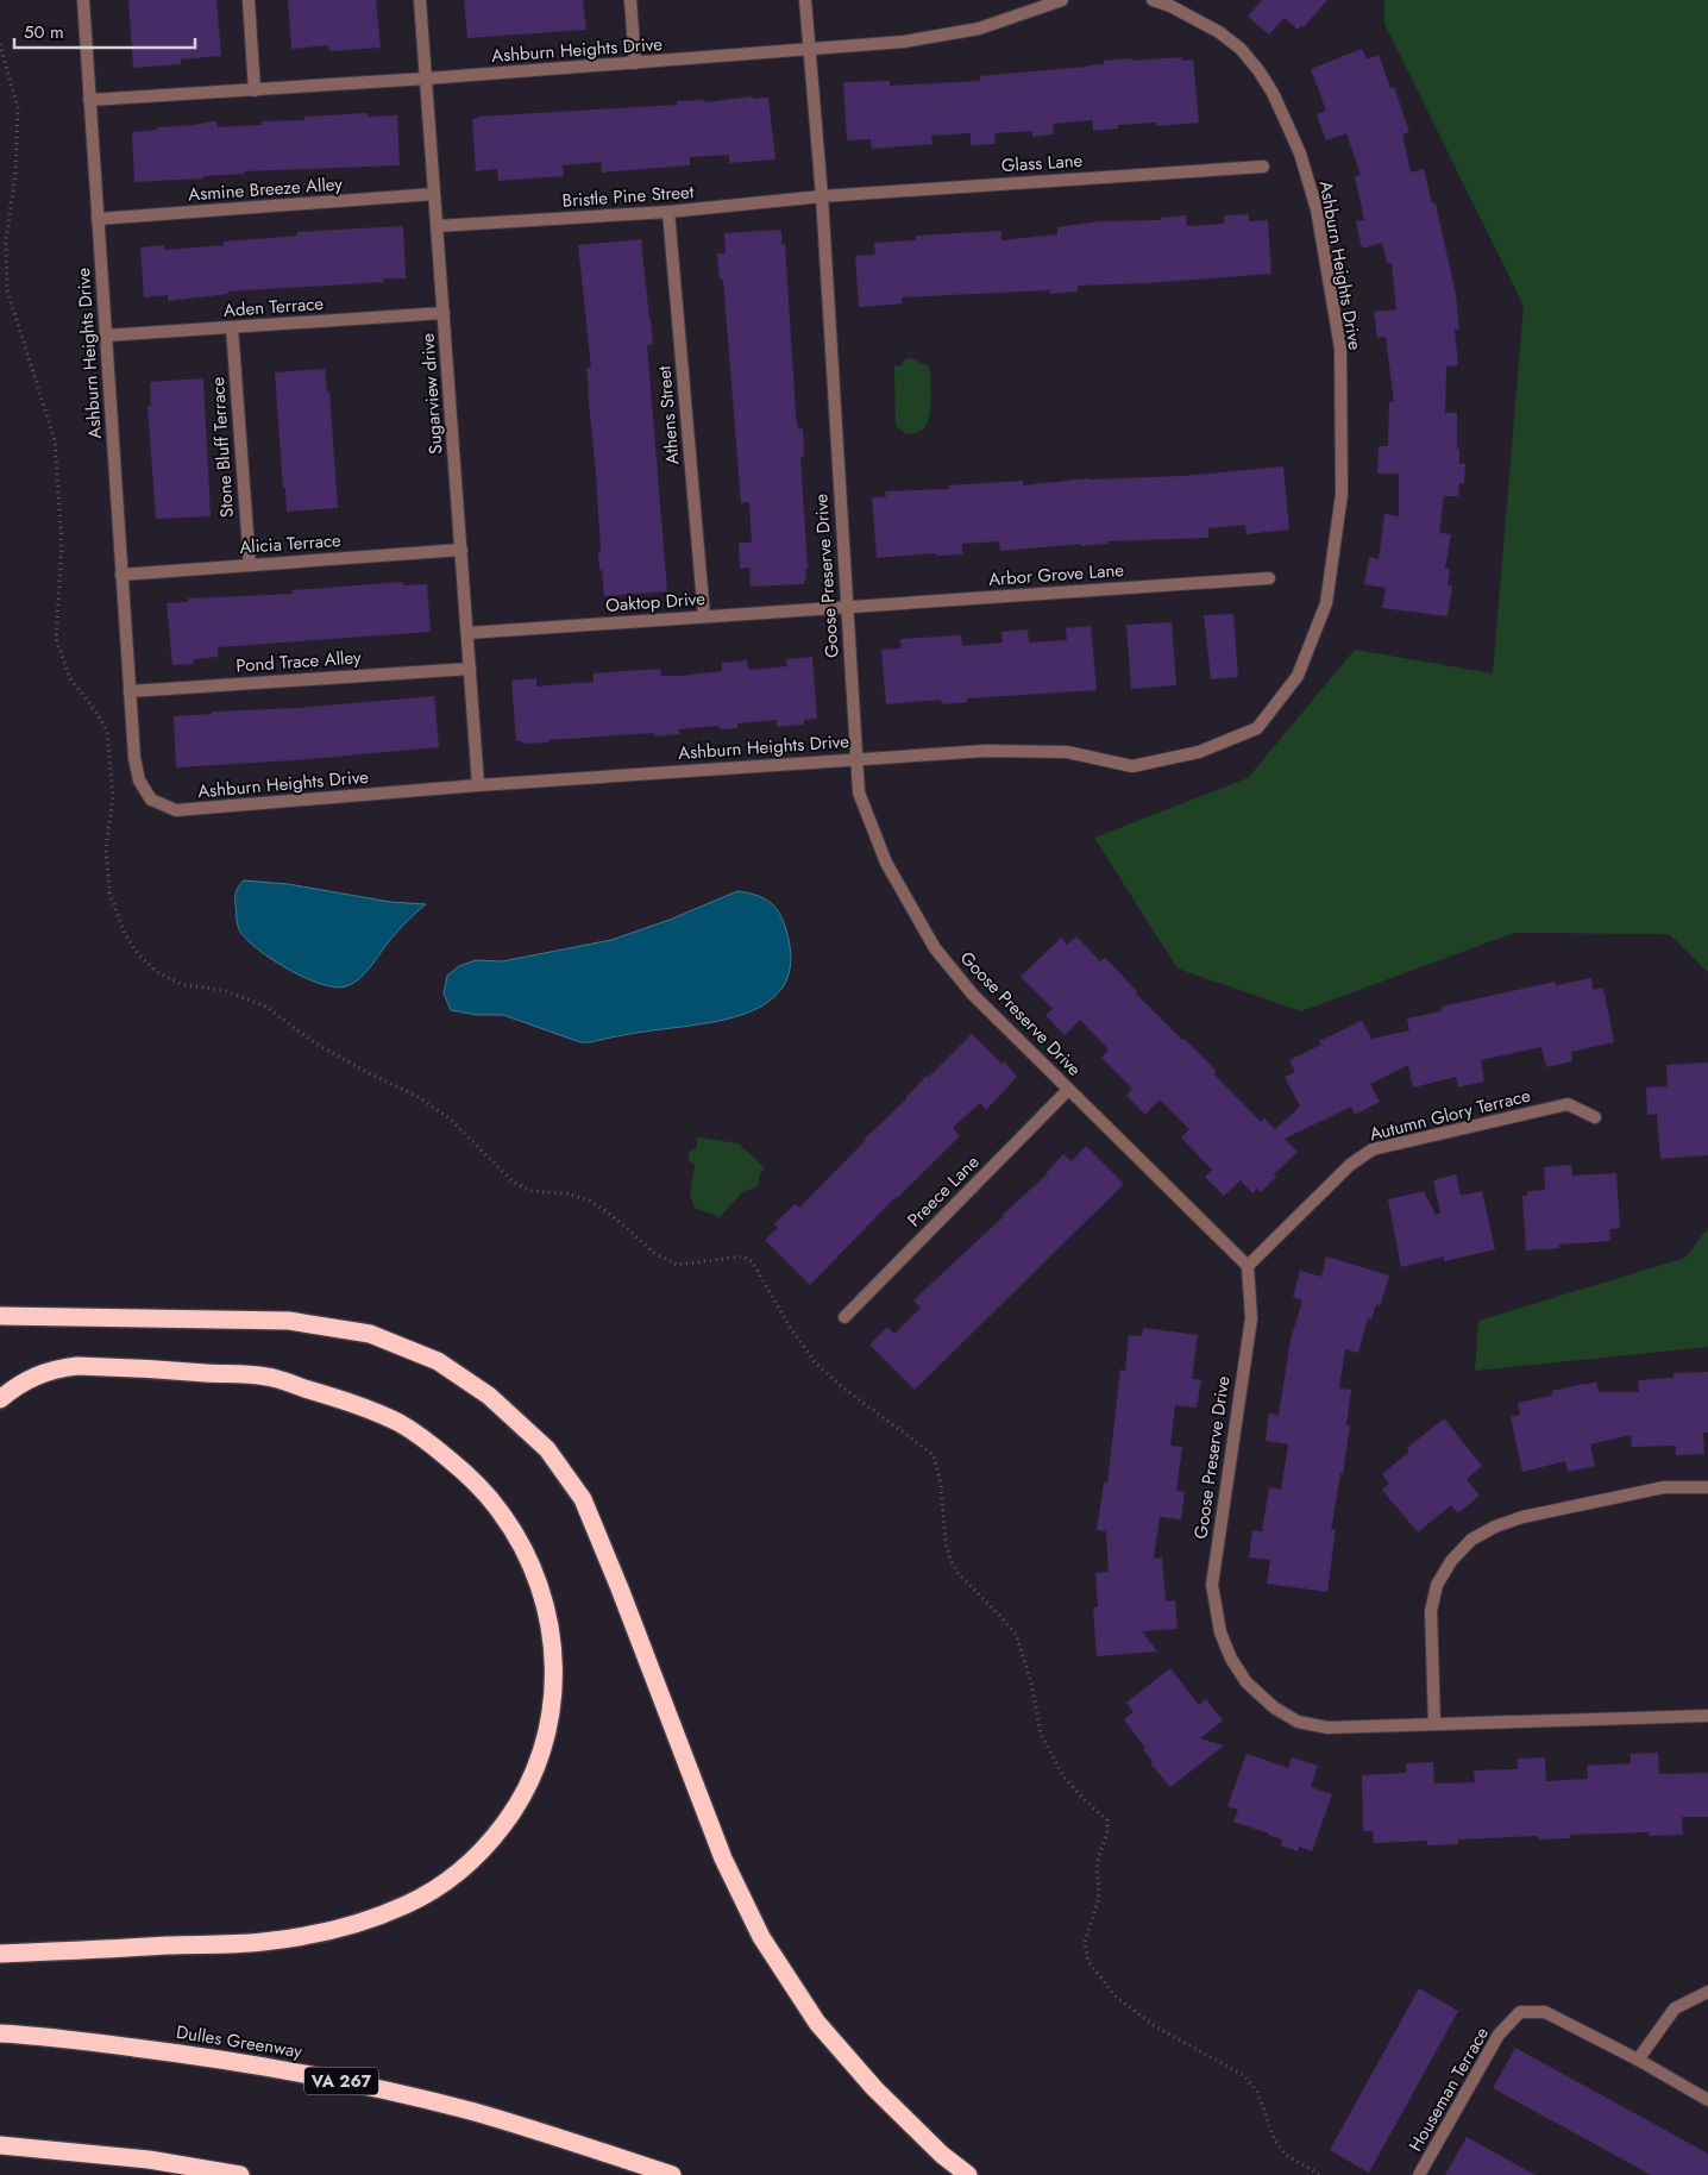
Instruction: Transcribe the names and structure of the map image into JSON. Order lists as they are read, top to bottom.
{
  "streets": {
    "highway": ["Dulles Greenway", "VA 267"],
    "street": [
      "Ashburn Heights Drive",
      "Glass Lane",
      "Asmine Breeze Alley",
      "Bristle Pine Street",
      "Aden Terrace",
      "Sugarview drive",
      "Athens Street",
      "Stone Bluff Terrace",
      "Alicia Terrace",
      "Arbor Grove Lane",
      "Goose Preserve Drive",
      "Oaktop Drive",
      "Pond Trace Alley",
      "Autumn Glory Terrace",
      "Preece Lane",
      "Houseman Terrace"
    ]
  },
  "crossings": [
    ["Ashburn Heights Drive", "Asmine Breeze Alley"],
    ["Ashburn Heights Drive", "Aden Terrace"],
    ["Ashburn Heights Drive", "Sugarview drive"],
    ["Ashburn Heights Drive", "Alicia Terrace"],
    ["Ashburn Heights Drive", "Goose Preserve Drive"],
    ["Ashburn Heights Drive", "Pond Trace Alley"],
    ["Glass Lane", "Bristle Pine Street"],
    ["Glass Lane", "Goose Preserve Drive"],
    ["Asmine Breeze Alley", "Sugarview drive"],
    ["Bristle Pine Street", "Sugarview drive"],
    ["Bristle Pine Street", "Athens Street"],
    ["Bristle Pine Street", "Goose Preserve Drive"],
    ["Aden Terrace", "Sugarview drive"],
    ["Aden Terrace", "Stone Bluff Terrace"],
    ["Sugarview drive", "Alicia Terrace"],
    ["Sugarview drive", "Oaktop Drive"],
    ["Sugarview drive", "Pond Trace Alley"],
    ["Athens Street", "Oaktop Drive"],
    ["Stone Bluff Terrace", "Alicia Terrace"],
    ["Arbor Grove Lane", "Goose Preserve Drive"],
    ["Arbor Grove Lane", "Oaktop Drive"],
    ["Goose Preserve Drive", "Oaktop Drive"],
    ["Goose Preserve Drive", "Autumn Glory Terrace"],
    ["Goose Preserve Drive", "Preece Lane"]
  ],
  "scale_bar": "50 m"
}
